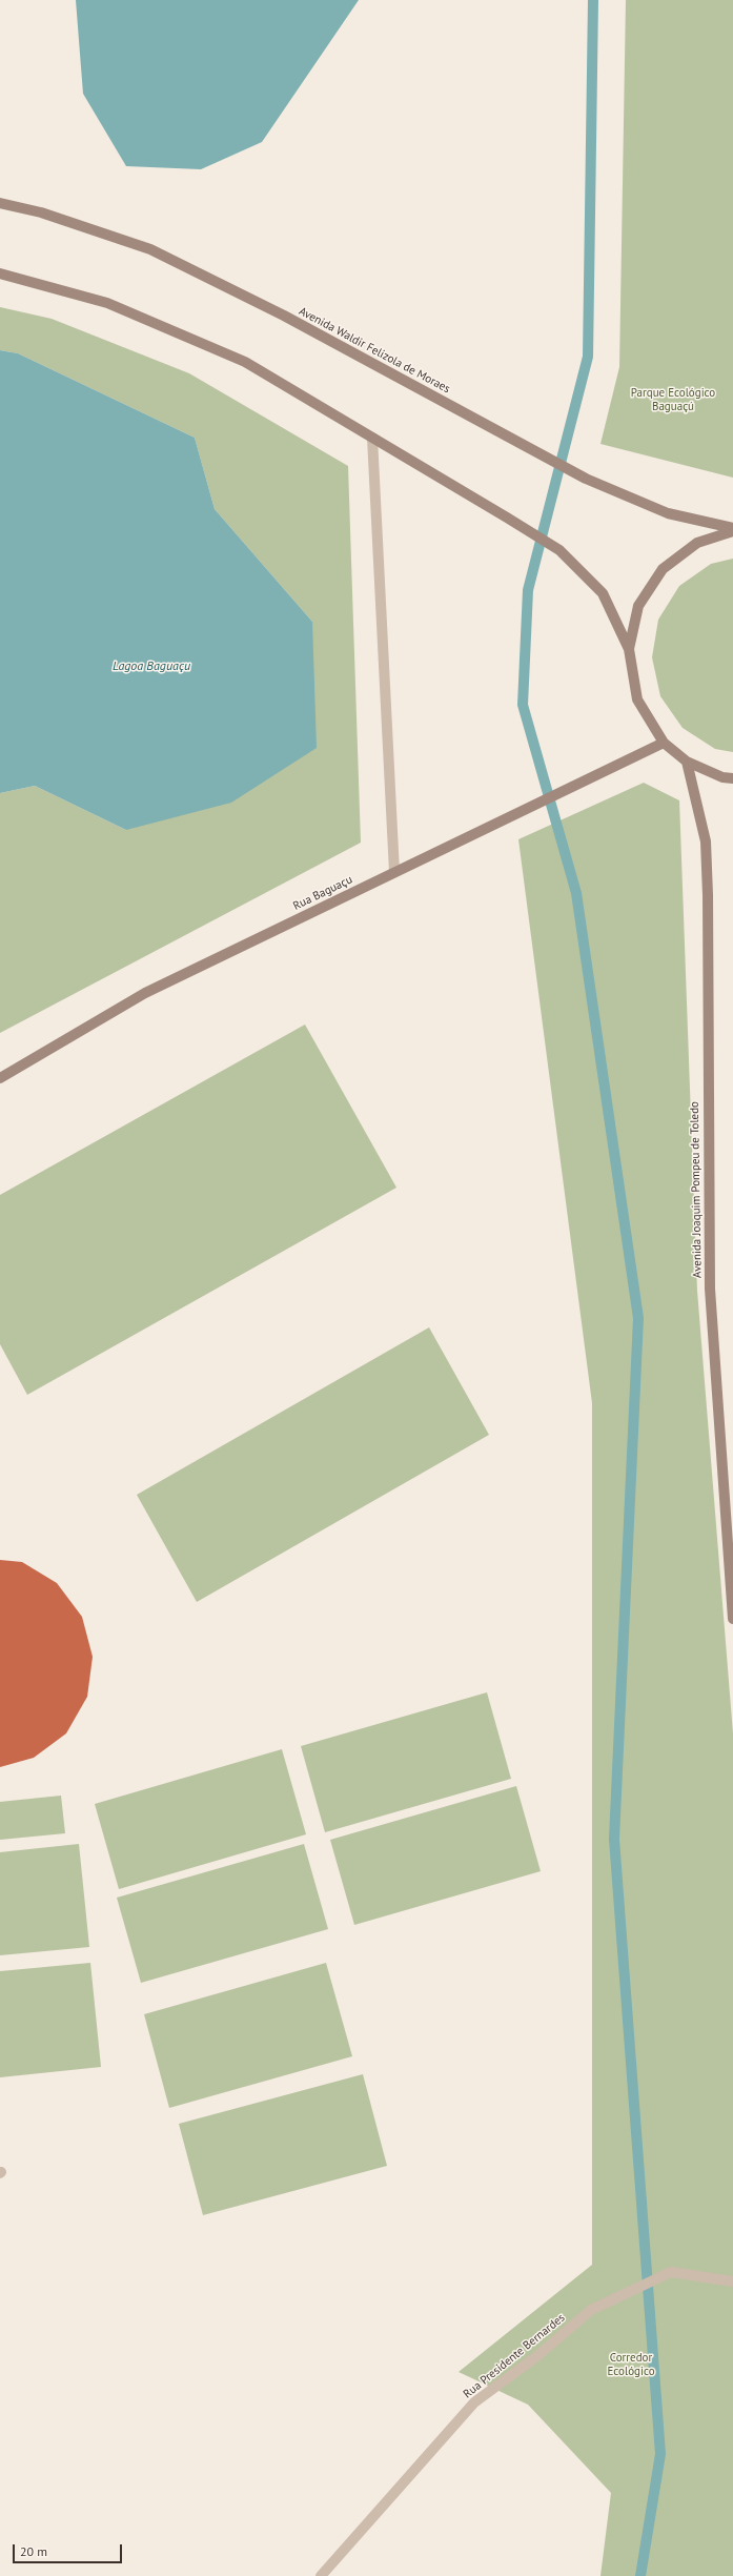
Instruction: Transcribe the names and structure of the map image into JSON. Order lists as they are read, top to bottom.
{
  "streets": {
    "main road": ["Avenida Waldir Felizola de Moraes", "Rua Baguaçu", "Avenida Joaquim Pompeu de Toledo"],
    "street": ["Rua Presidente Bernardes"]
  },
  "water": ["Lagoa Baguaçu"],
  "parks": ["Parque Ecológico Baguaçú", "Corredor Ecológico"],
  "scale_bar": "20 m"
}
